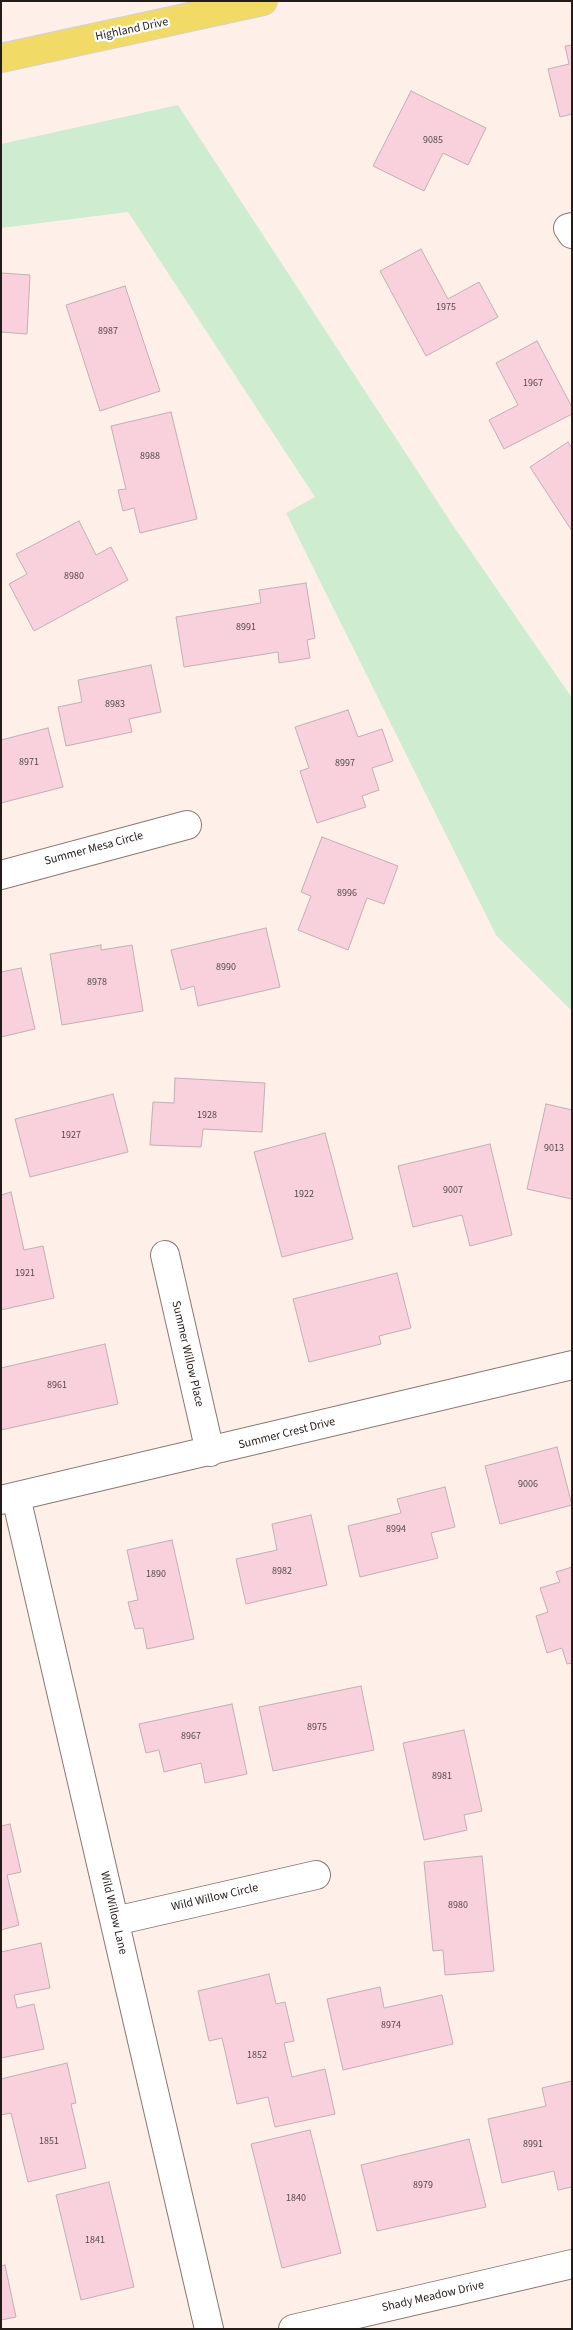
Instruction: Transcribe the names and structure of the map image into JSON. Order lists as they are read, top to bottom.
{
  "streets": {
    "main road": ["Highland Drive"],
    "street": [
      "Summer Mesa Circle",
      "Summer Willow Place",
      "Summer Crest Drive",
      "Wild Willow Circle",
      "Wild Willow Lane",
      "Shady Meadow Drive"
    ]
  },
  "crossings": [
    ["Summer Willow Place", "Summer Crest Drive"],
    ["Summer Crest Drive", "Wild Willow Lane"],
    ["Wild Willow Circle", "Wild Willow Lane"]
  ],
  "house_numbers": [
    "9085",
    "1975",
    "8987",
    "1967",
    "8988",
    "8980",
    "8991",
    "8983",
    "8971",
    "8997",
    "8996",
    "8990",
    "8978",
    "1928",
    "1927",
    "9013",
    "9007",
    "1922",
    "1921",
    "8961",
    "9006",
    "8994",
    "8982",
    "1890",
    "8975",
    "8967",
    "8981",
    "8980",
    "8974",
    "1852",
    "1851",
    "8991",
    "8979",
    "1840",
    "1841"
  ]
}
